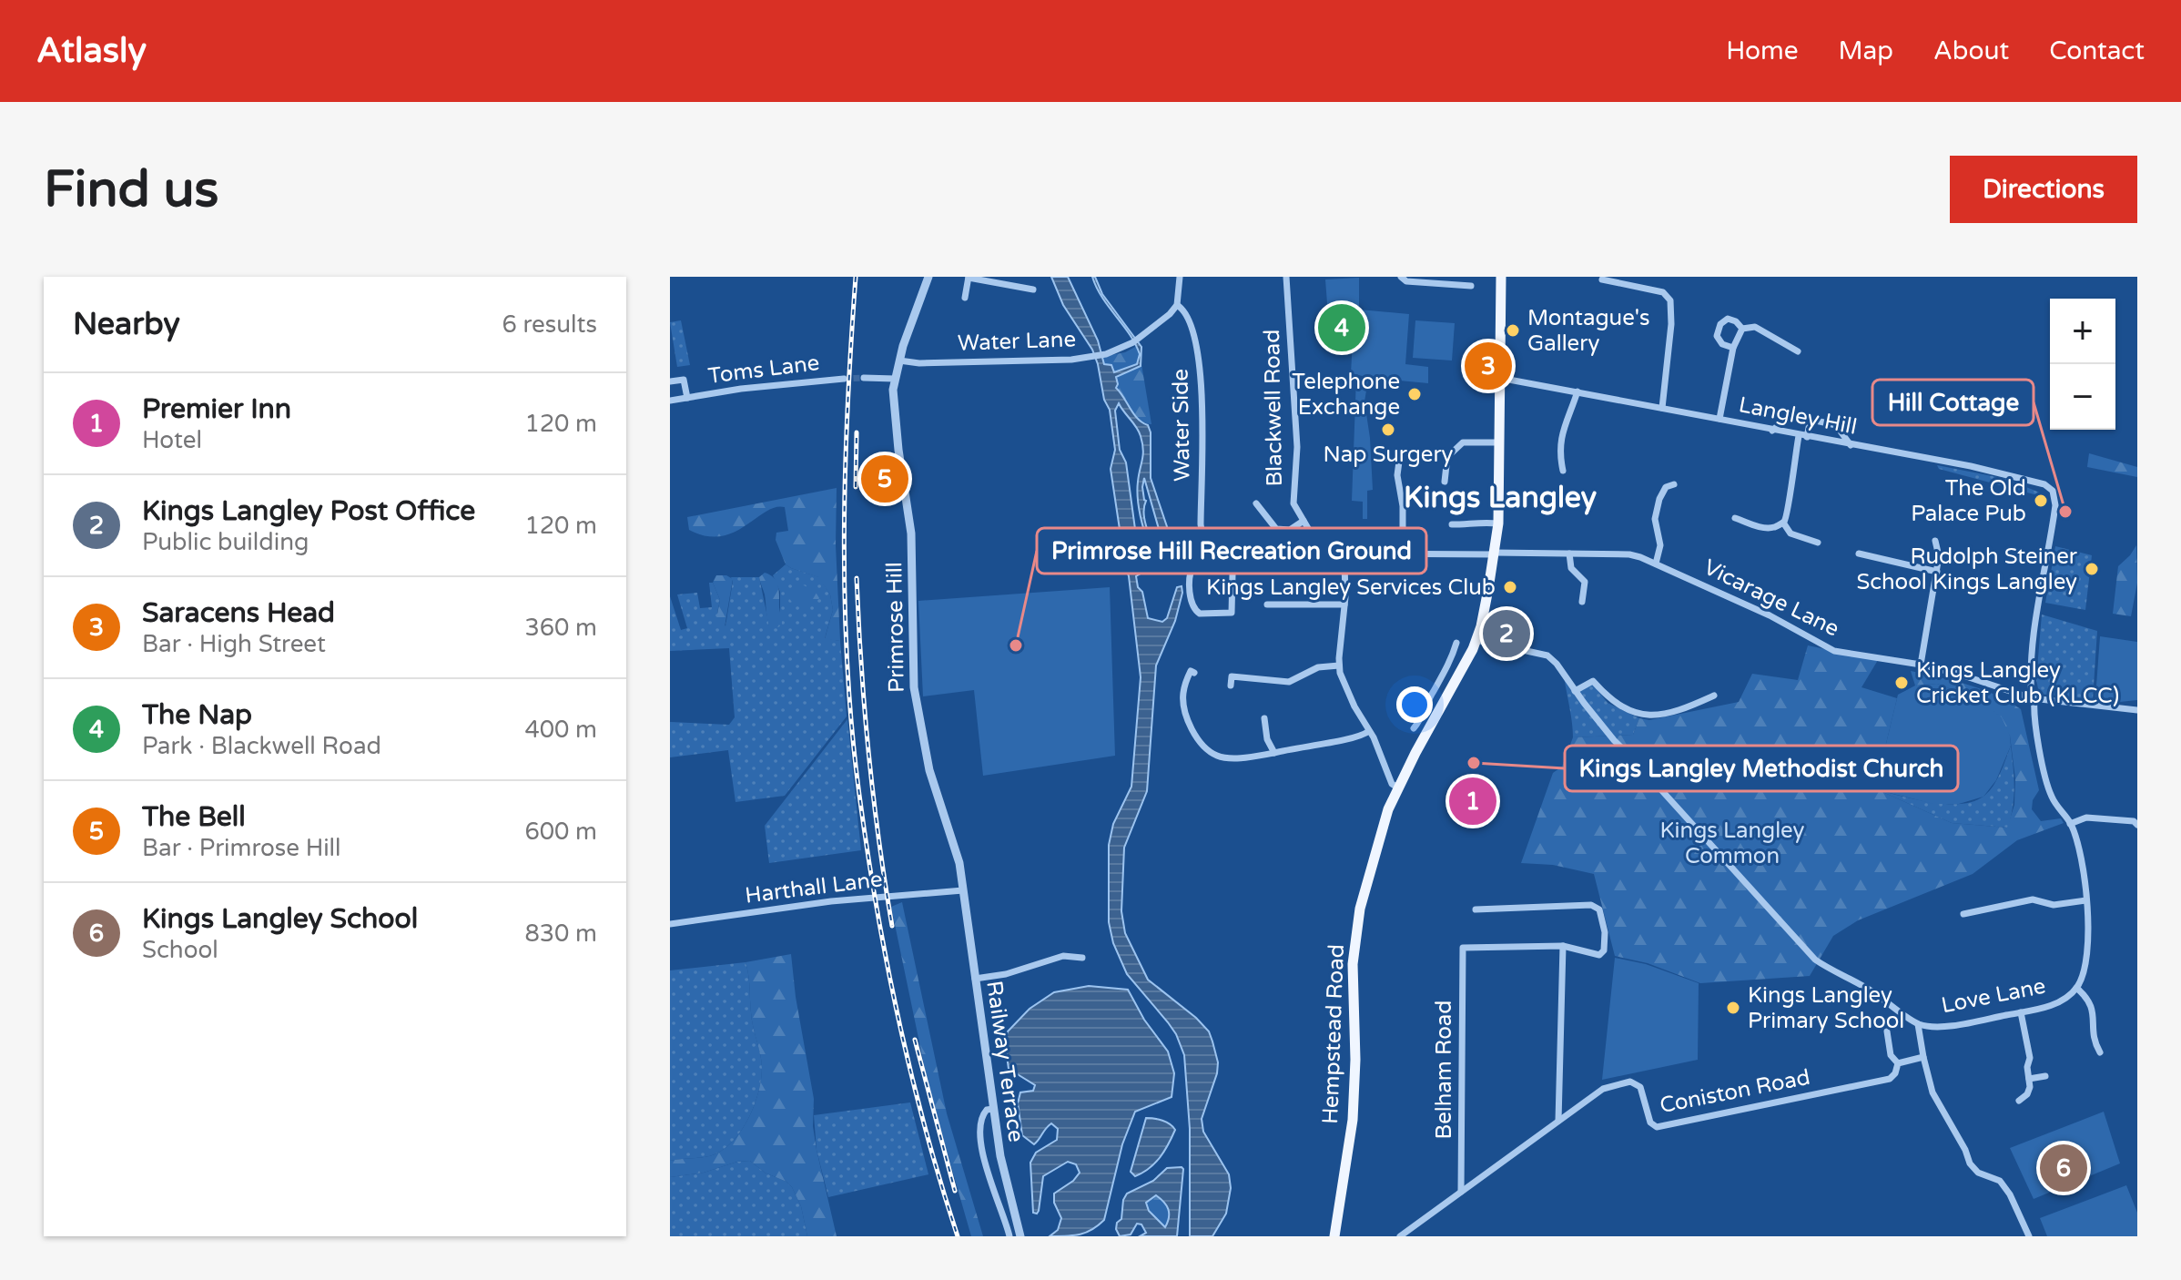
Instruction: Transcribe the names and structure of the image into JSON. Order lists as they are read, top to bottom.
{
  "streets": {
    "main road": ["Hempstead Road"],
    "street": [
      "Water Lane",
      "Toms Lane",
      "Blackwell Road",
      "Langley Hill",
      "Water Side",
      "Vicarage Lane",
      "Primrose Hill",
      "Harthall Lane",
      "Love Lane",
      "Railway Terrace",
      "Belham Road",
      "Coniston Road"
    ]
  },
  "crossings": [
    ["Water Lane", "Water Side"],
    ["Water Lane", "Primrose Hill"],
    ["Blackwell Road", "Vicarage Lane"],
    ["Langley Hill", "Vicarage Lane"],
    ["Langley Hill", "Love Lane"],
    ["Langley Hill", "Hempstead Road"],
    ["Water Side", "Vicarage Lane"],
    ["Vicarage Lane", "Love Lane"],
    ["Vicarage Lane", "Hempstead Road"],
    ["Primrose Hill", "Harthall Lane"],
    ["Primrose Hill", "Railway Terrace"],
    ["Harthall Lane", "Railway Terrace"],
    ["Belham Road", "Coniston Road"]
  ],
  "districts": ["Kings Langley"],
  "parks": ["Kings Langley Common"],
  "places": [
    "Montague's Gallery",
    "Telephone Exchange",
    "Nap Surgery",
    "The Old Palace Pub",
    "Hill Cottage",
    "Rudolph Steiner School Kings Langley",
    "Kings Langley Services Club",
    "Primrose Hill Recreation Ground",
    "Kings Langley Cricket Club (KLCC)",
    "Kings Langley Methodist Church",
    "Kings Langley Primary School"
  ],
  "page": {
    "header": "Atlasly",
    "nav": [
      "Home",
      "Map",
      "About",
      "Contact"
    ],
    "buttons": "Directions",
    "title": "Find us",
    "heading": ["Nearby", "6 results"],
    "map_buttons": ["+", "−"],
    "pins": [
      "4",
      "3",
      "5",
      "2",
      "1",
      "6"
    ],
    "list": [
      {
        "mark": "1",
        "name": "Premier Inn",
        "note": "Hotel",
        "value": "120 m"
      },
      {
        "mark": "2",
        "name": "Kings Langley Post Office",
        "note": "Public building",
        "value": "120 m"
      },
      {
        "mark": "3",
        "name": "Saracens Head",
        "note": "Bar · High Street",
        "value": "360 m"
      },
      {
        "mark": "4",
        "name": "The Nap",
        "note": "Park · Blackwell Road",
        "value": "400 m"
      },
      {
        "mark": "5",
        "name": "The Bell",
        "note": "Bar · Primrose Hill",
        "value": "600 m"
      },
      {
        "mark": "6",
        "name": "Kings Langley School",
        "note": "School",
        "value": "830 m"
      }
    ]
  }
}
